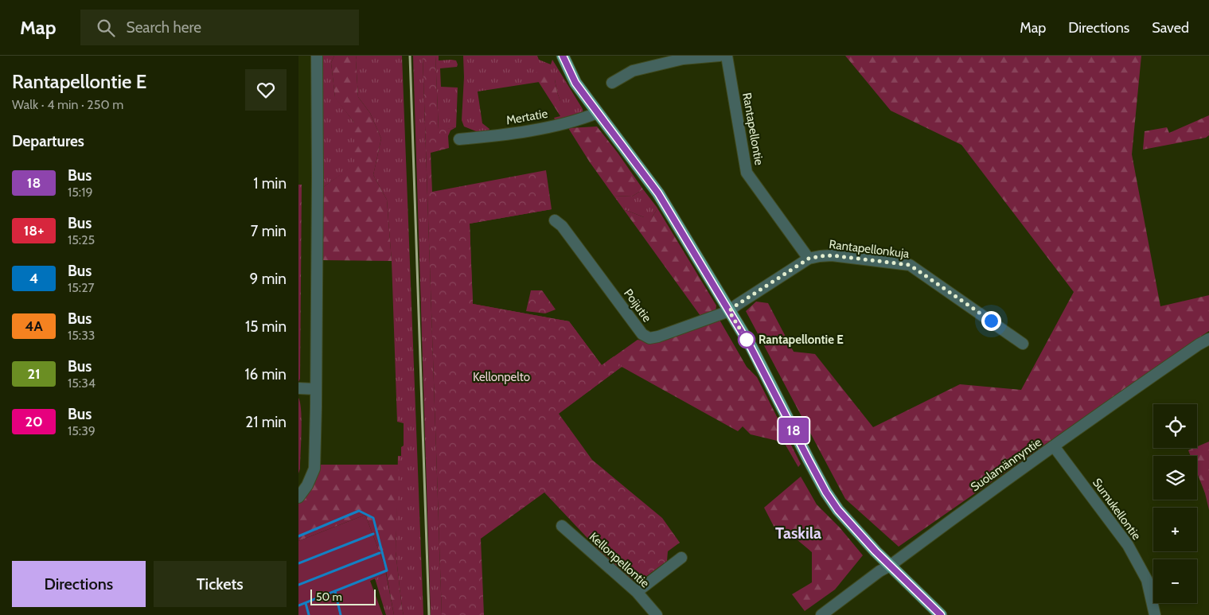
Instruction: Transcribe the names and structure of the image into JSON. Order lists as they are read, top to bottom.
{
  "streets": {
    "street": [
      "Mertatie",
      "Rantapellontie",
      "Rantapellonkuja",
      "Poijutie",
      "Suolamännyntie",
      "Sumukellontie",
      "Kellonpellontie"
    ]
  },
  "crossings": [
    ["Rantapellontie", "Rantapellonkuja"],
    ["Rantapellonkuja", "Poijutie"],
    ["Suolamännyntie", "Sumukellontie"]
  ],
  "districts": ["Taskila"],
  "parks": ["Kellonpelto"],
  "places": ["Rantapellontie E"],
  "lines": ["bus line 18"],
  "scale_bar": "50 m",
  "page": {
    "header": "Map",
    "search": "Search here",
    "nav": ["Map", "Directions", "Saved"],
    "heading": [
      ["Rantapellontie E", "Walk · 4 min · 250 m"],
      "Departures"
    ],
    "on_map": "18",
    "list": [
      {
        "mark": "18",
        "name": "Bus",
        "note": "15:19",
        "value": "1 min"
      },
      {
        "mark": "18+",
        "name": "Bus",
        "note": "15:25",
        "value": "7 min"
      },
      {
        "mark": "4",
        "name": "Bus",
        "note": "15:27",
        "value": "9 min"
      },
      {
        "mark": "4A",
        "name": "Bus",
        "note": "15:33",
        "value": "15 min"
      },
      {
        "mark": "21",
        "name": "Bus",
        "note": "15:34",
        "value": "16 min"
      },
      {
        "mark": "20",
        "name": "Bus",
        "note": "15:39",
        "value": "21 min"
      }
    ],
    "map_buttons": ["+", "−"],
    "buttons": ["Directions", "Tickets"],
    "scale": "50 m"
  }
}
